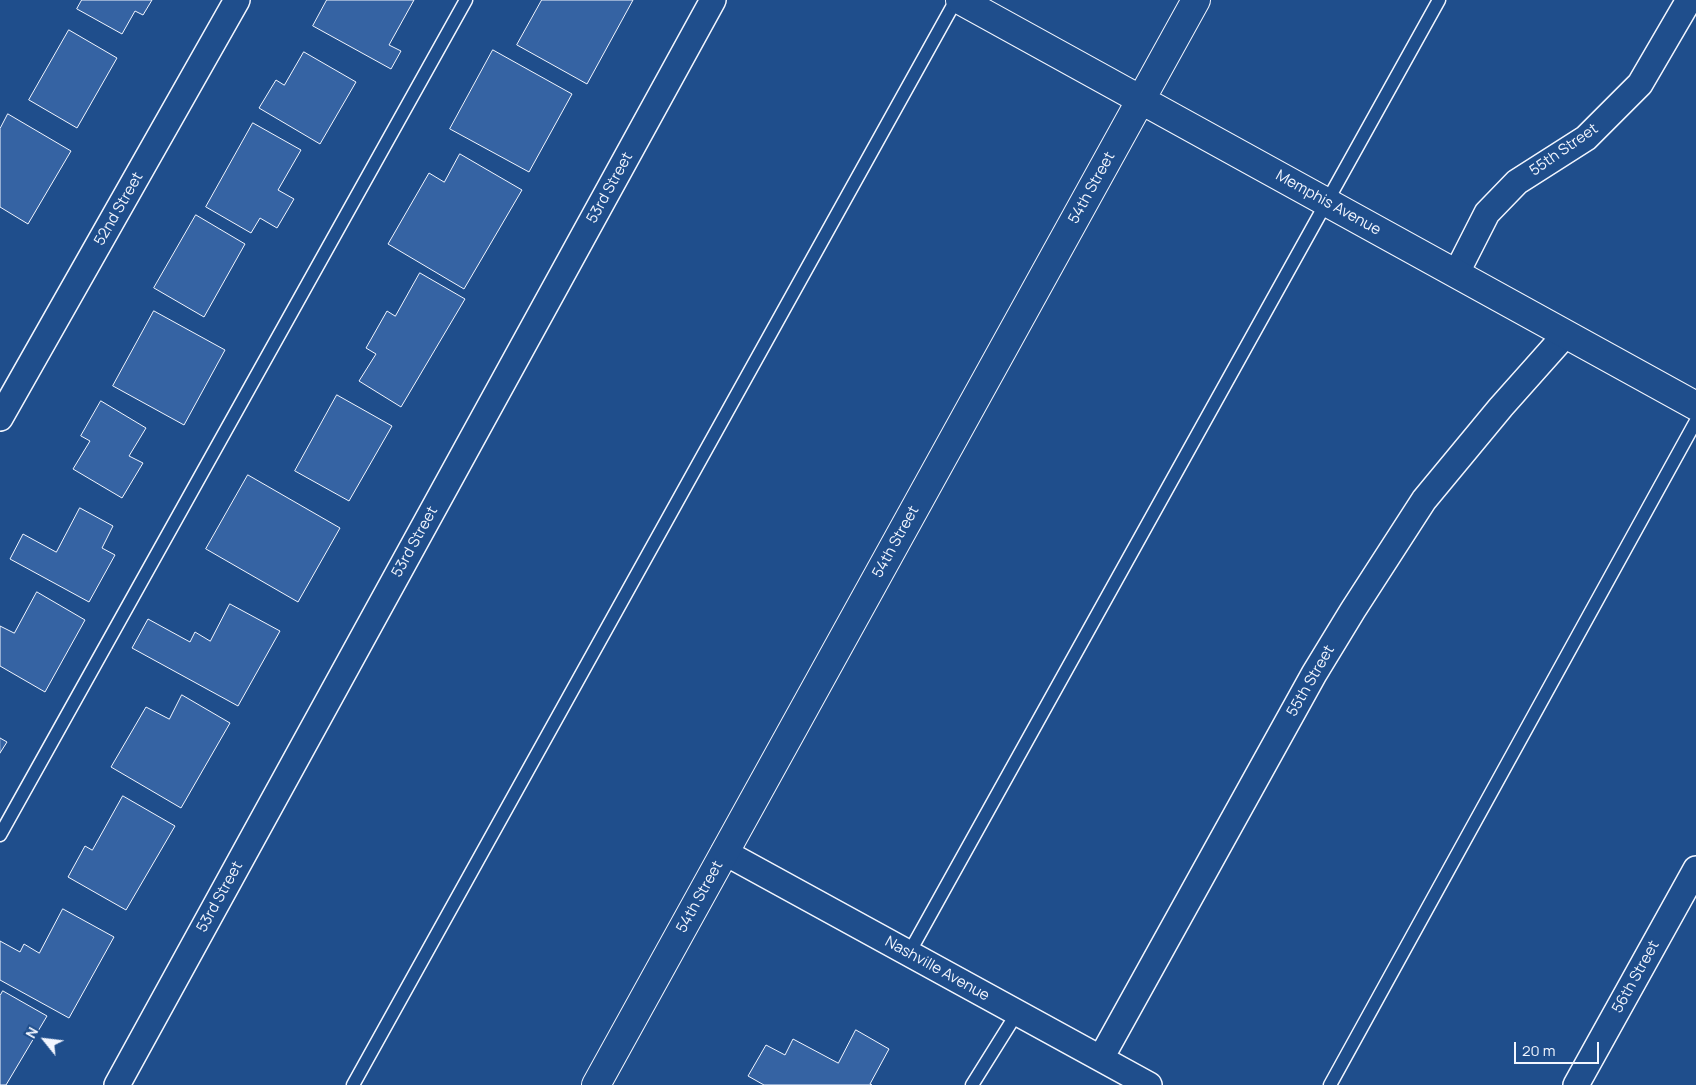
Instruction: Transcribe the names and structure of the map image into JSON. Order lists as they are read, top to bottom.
{
  "streets": {
    "street": [
      "55th Street",
      "53rd Street",
      "54th Street",
      "Memphis Avenue",
      "52nd Street",
      "Nashville Avenue",
      "56th Street"
    ]
  },
  "crossings": [
    ["55th Street", "Memphis Avenue"],
    ["55th Street", "Nashville Avenue"],
    ["54th Street", "Memphis Avenue"],
    ["54th Street", "Nashville Avenue"]
  ],
  "scale_bar": "20 m",
  "north": "top left"
}
